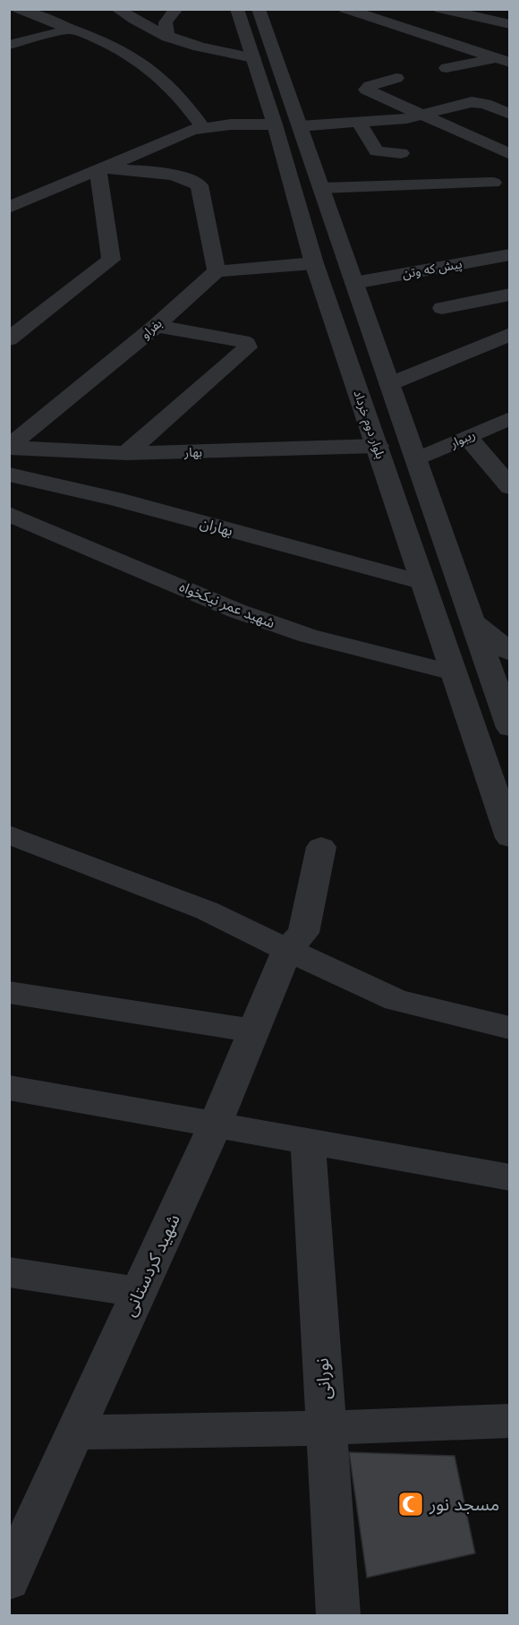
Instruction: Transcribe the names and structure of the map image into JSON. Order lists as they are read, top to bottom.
{
  "streets": {
    "street": [
      "پیش که وتن",
      "بفراو",
      "بلوار دوم خرداد",
      "ریبوار",
      "بهار",
      "بهاران",
      "شهید عمر نیکخواه",
      "شهید کردستانی",
      "نورانی"
    ]
  },
  "crossings": [
    ["بفراو", "بهار"],
    ["بلوار دوم خرداد", "بهار"],
    ["بلوار دوم خرداد", "بهاران"],
    ["بلوار دوم خرداد", "شهید عمر نیکخواه"]
  ],
  "places": {
    "mosque": ["مسجد نور"]
  }
}
